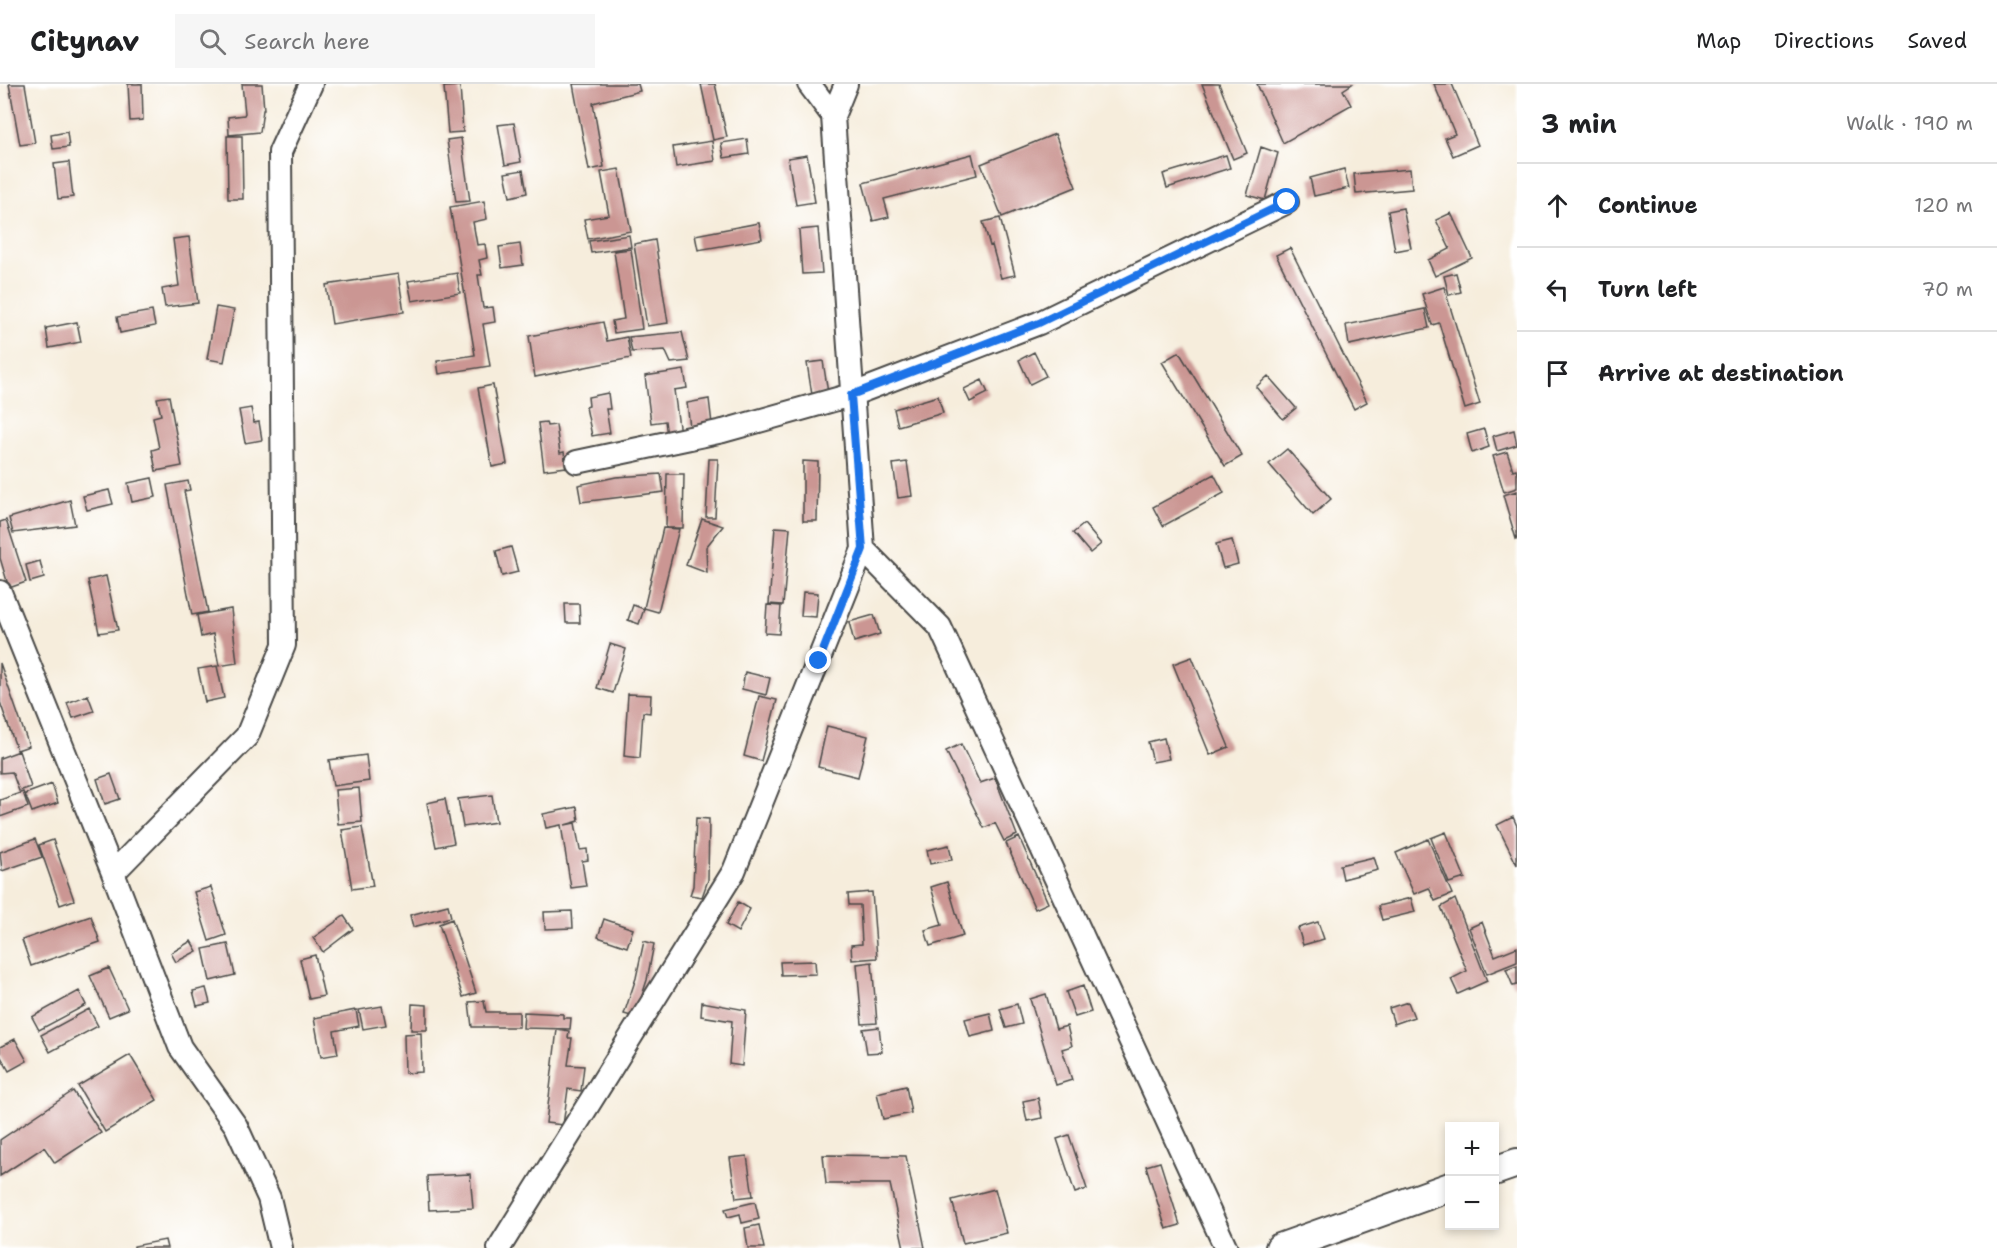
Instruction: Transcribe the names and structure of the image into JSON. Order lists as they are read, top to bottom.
{
  "page": {
    "header": "Citynav",
    "search": "Search here",
    "nav": ["Map", "Directions", "Saved"],
    "heading": ["3 min", "Walk · 190 m"],
    "list": [
      ["Continue", "120 m"],
      ["Turn left", "70 m"],
      "Arrive at destination"
    ],
    "map_buttons": ["+", "−"]
  }
}
